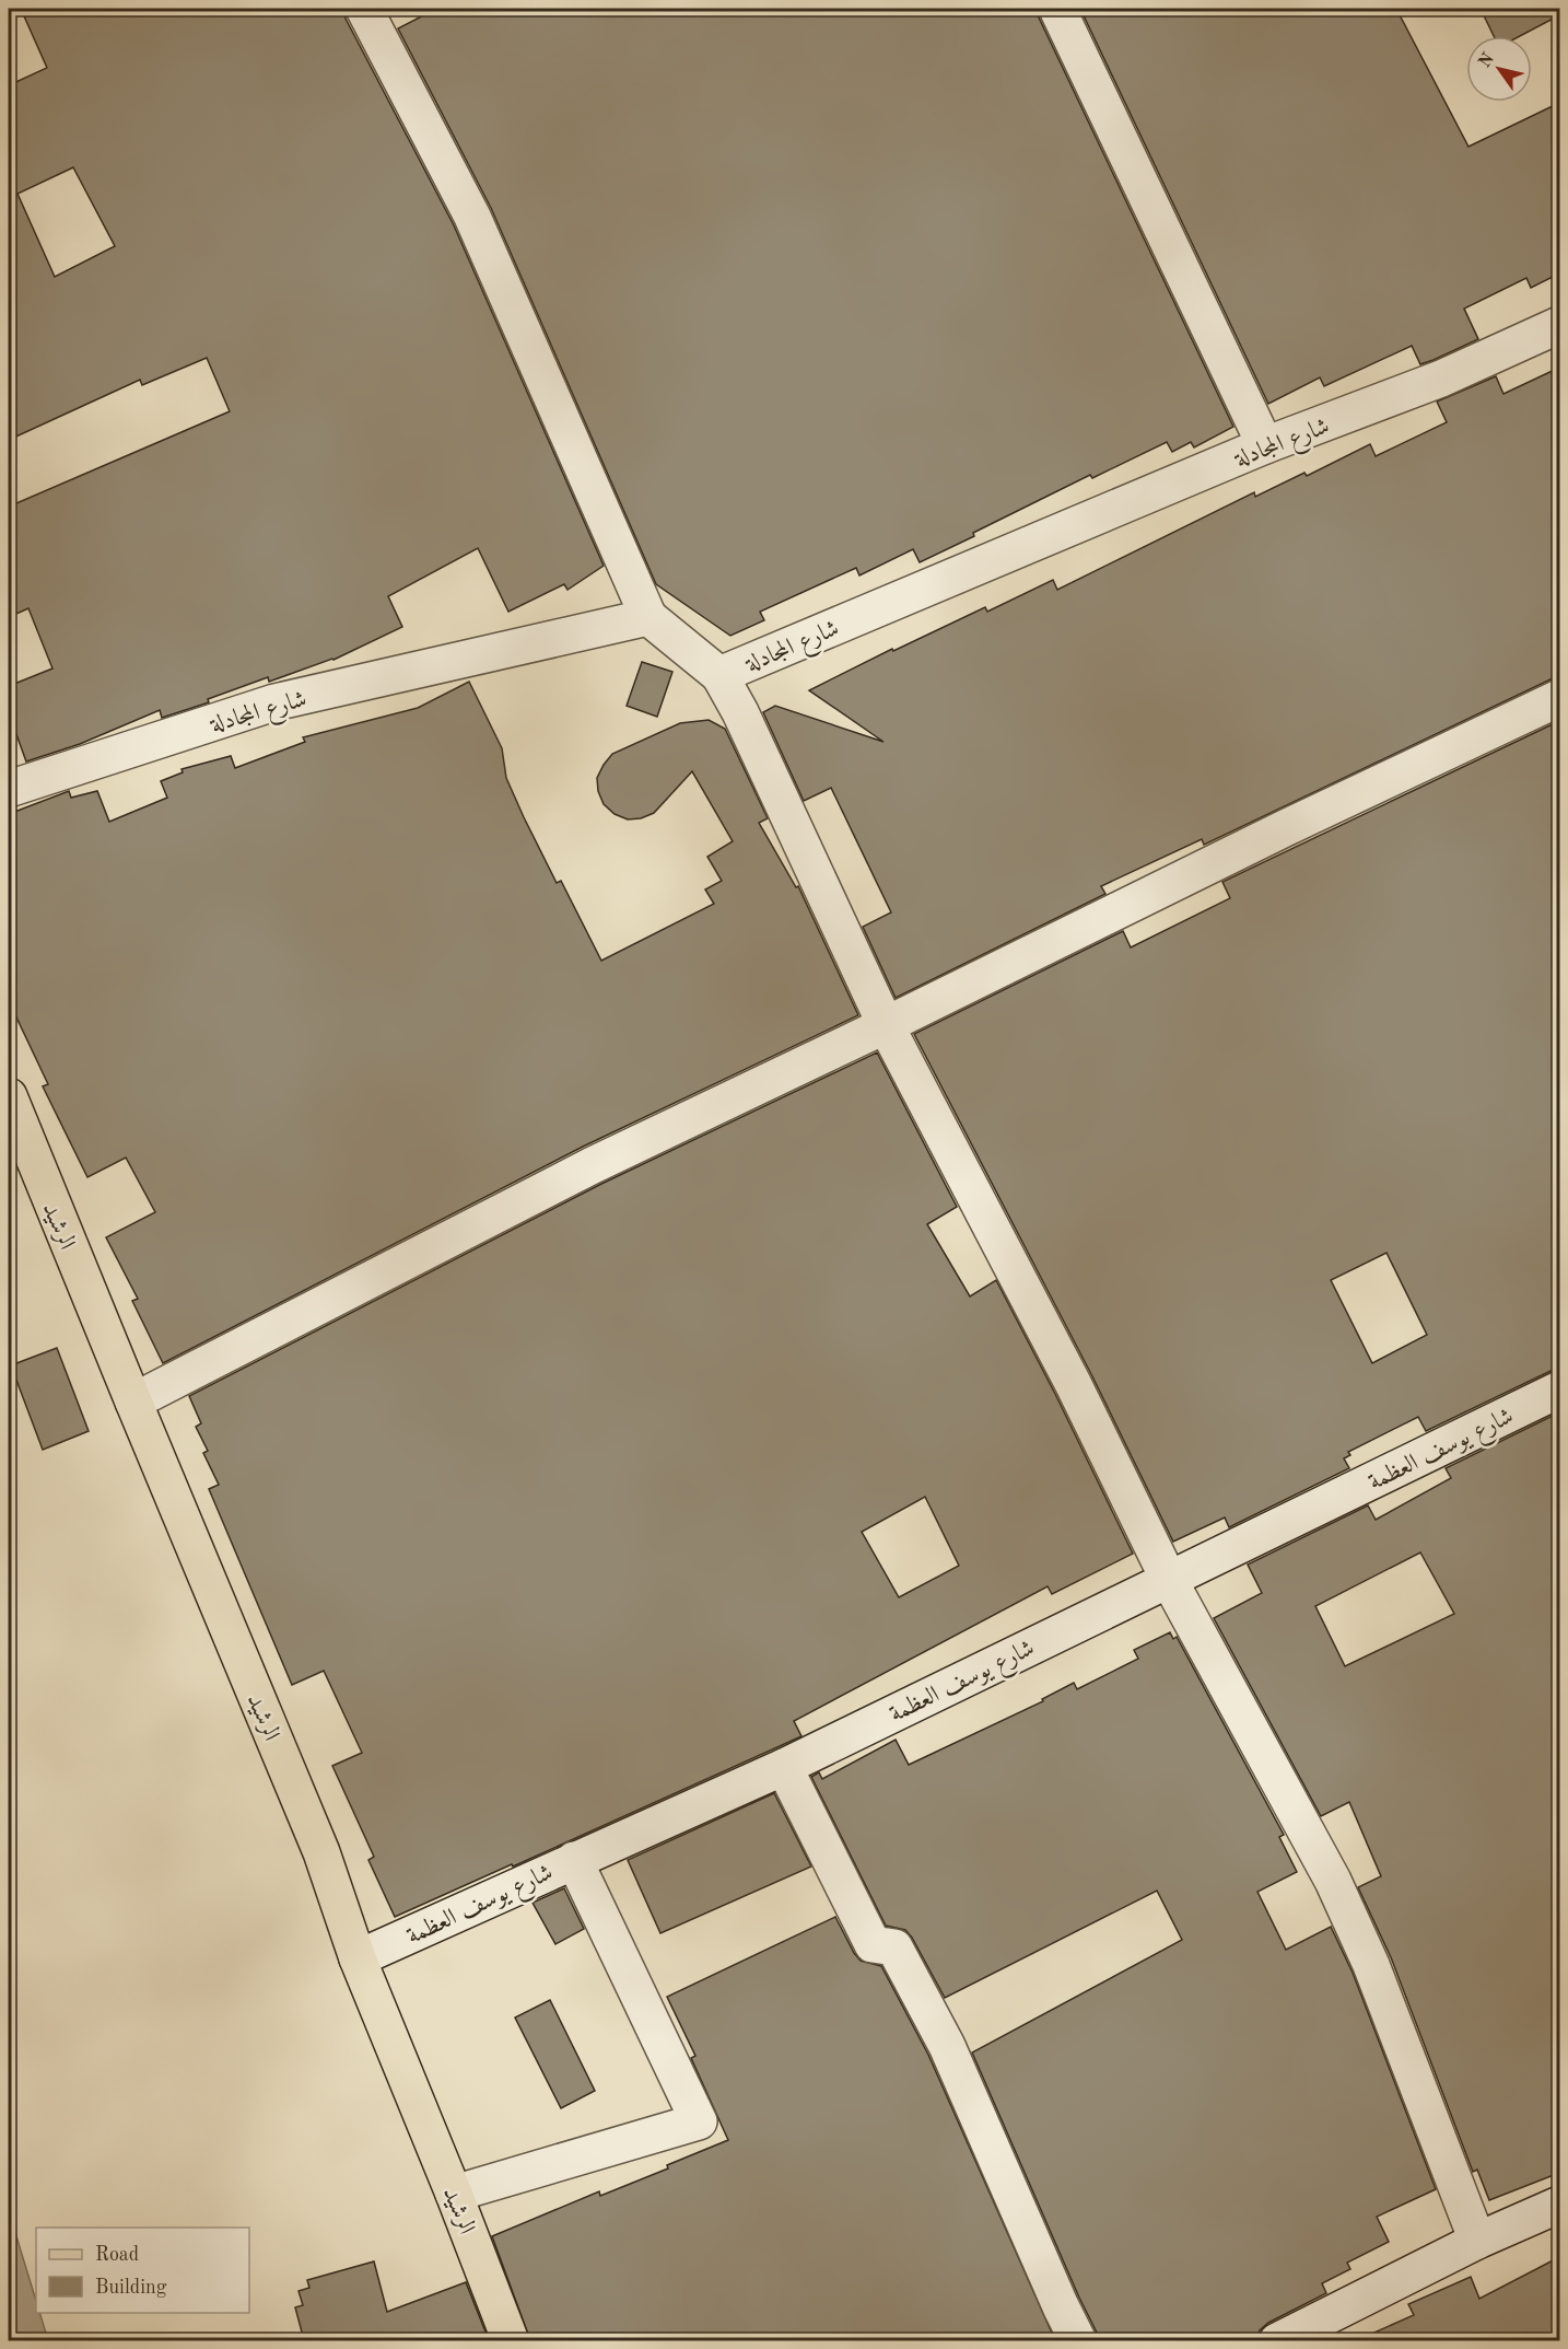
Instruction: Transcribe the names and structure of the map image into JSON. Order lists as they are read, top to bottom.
{
  "streets": {
    "main road": ["الرشيد"],
    "street": ["شارع المجادلة", "شارع يوسف العظمة"]
  },
  "crossings": [
    ["الرشيد", "شارع يوسف العظمة"]
  ],
  "legend": ["Road", "Building"],
  "north": "top left"
}
